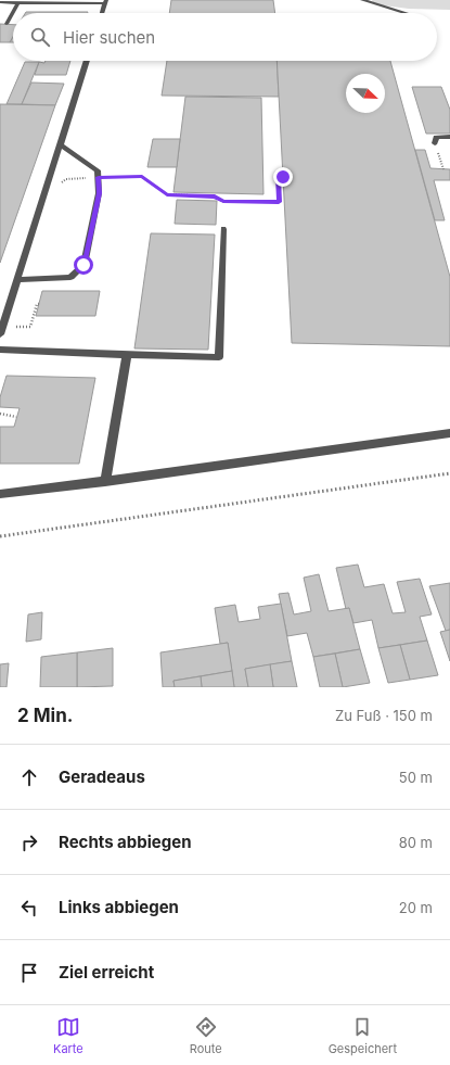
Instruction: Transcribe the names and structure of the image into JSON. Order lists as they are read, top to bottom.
{
  "north": "bottom right",
  "page": {
    "search": "Hier suchen",
    "heading": ["2 Min.", "Zu Fuß · 150 m"],
    "list": [
      ["Geradeaus", "50 m"],
      ["Rechts abbiegen", "80 m"],
      ["Links abbiegen", "20 m"],
      "Ziel erreicht"
    ],
    "nav": ["Karte", "Route", "Gespeichert"]
  }
}
